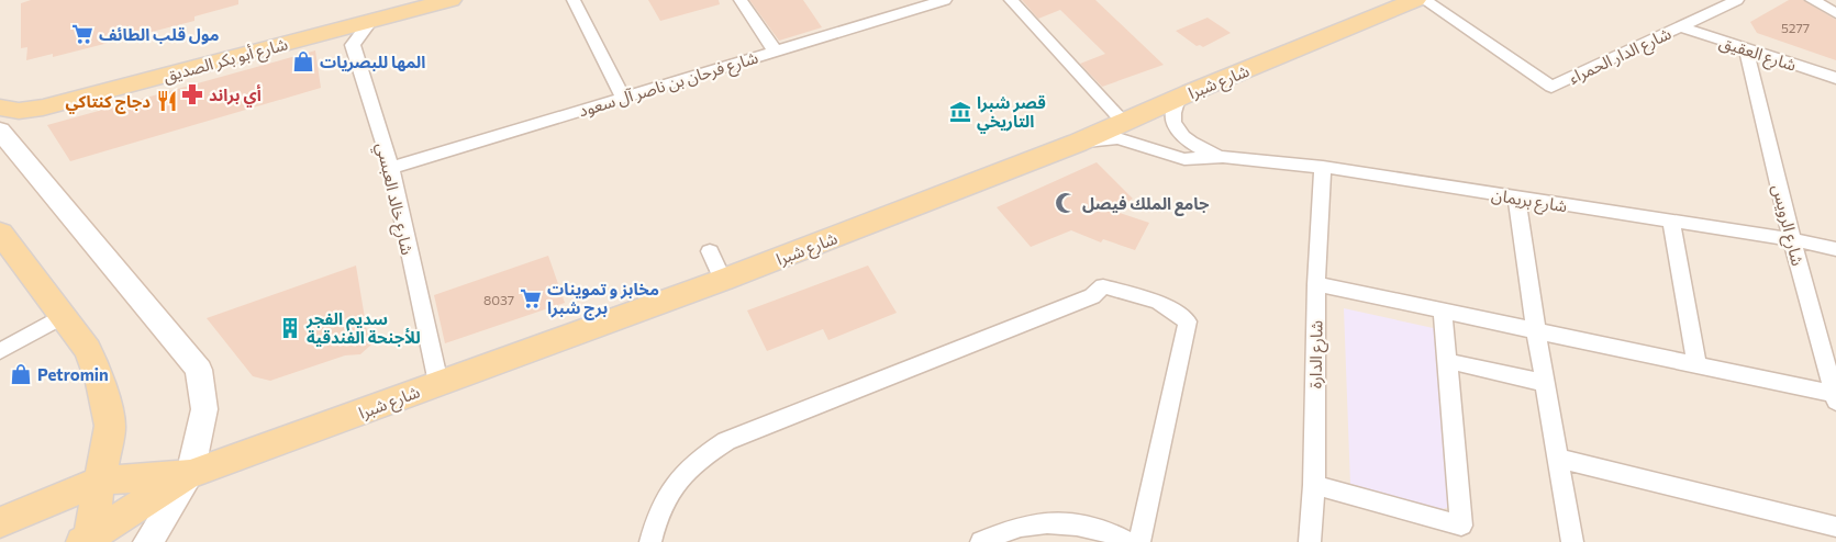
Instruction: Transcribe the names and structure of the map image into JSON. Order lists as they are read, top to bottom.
{
  "streets": {
    "main road": ["شارع أبو بكر الصديق", "شارع شبرا"],
    "street": [
      "شارع العقيق",
      "شارع الدار الحمراء",
      "شارع فرحان بن ناصر آل سعود",
      "شارع خالد العبسي",
      "شارع بريمان",
      "شارع الرويس",
      "شارع الدارة"
    ]
  },
  "crossings": [
    ["شارع العقيق", "شارع الدار الحمراء"],
    ["شارع العقيق", "شارع الرويس"],
    ["شارع أبو بكر الصديق", "شارع خالد العبسي"],
    ["شارع شبرا", "شارع خالد العبسي"],
    ["شارع فرحان بن ناصر آل سعود", "شارع خالد العبسي"],
    ["شارع بريمان", "شارع الرويس"],
    ["شارع بريمان", "شارع الدارة"]
  ],
  "places": {
    "supermarket": ["مول قلب الطائف", "مخابز و تموينات برج شبرا"],
    "shop": ["المها للبصريات", "Petromin"],
    "pharmacy": ["أي براند"],
    "restaurant": ["دجاج كنتاكي"],
    "museum": ["قصر شبرا التاريخي"],
    "mosque": ["جامع الملك فيصل"],
    "building": ["سديم الفجر للأجنحة الفندقية"]
  },
  "house_numbers": ["5277", "8037"]
}
